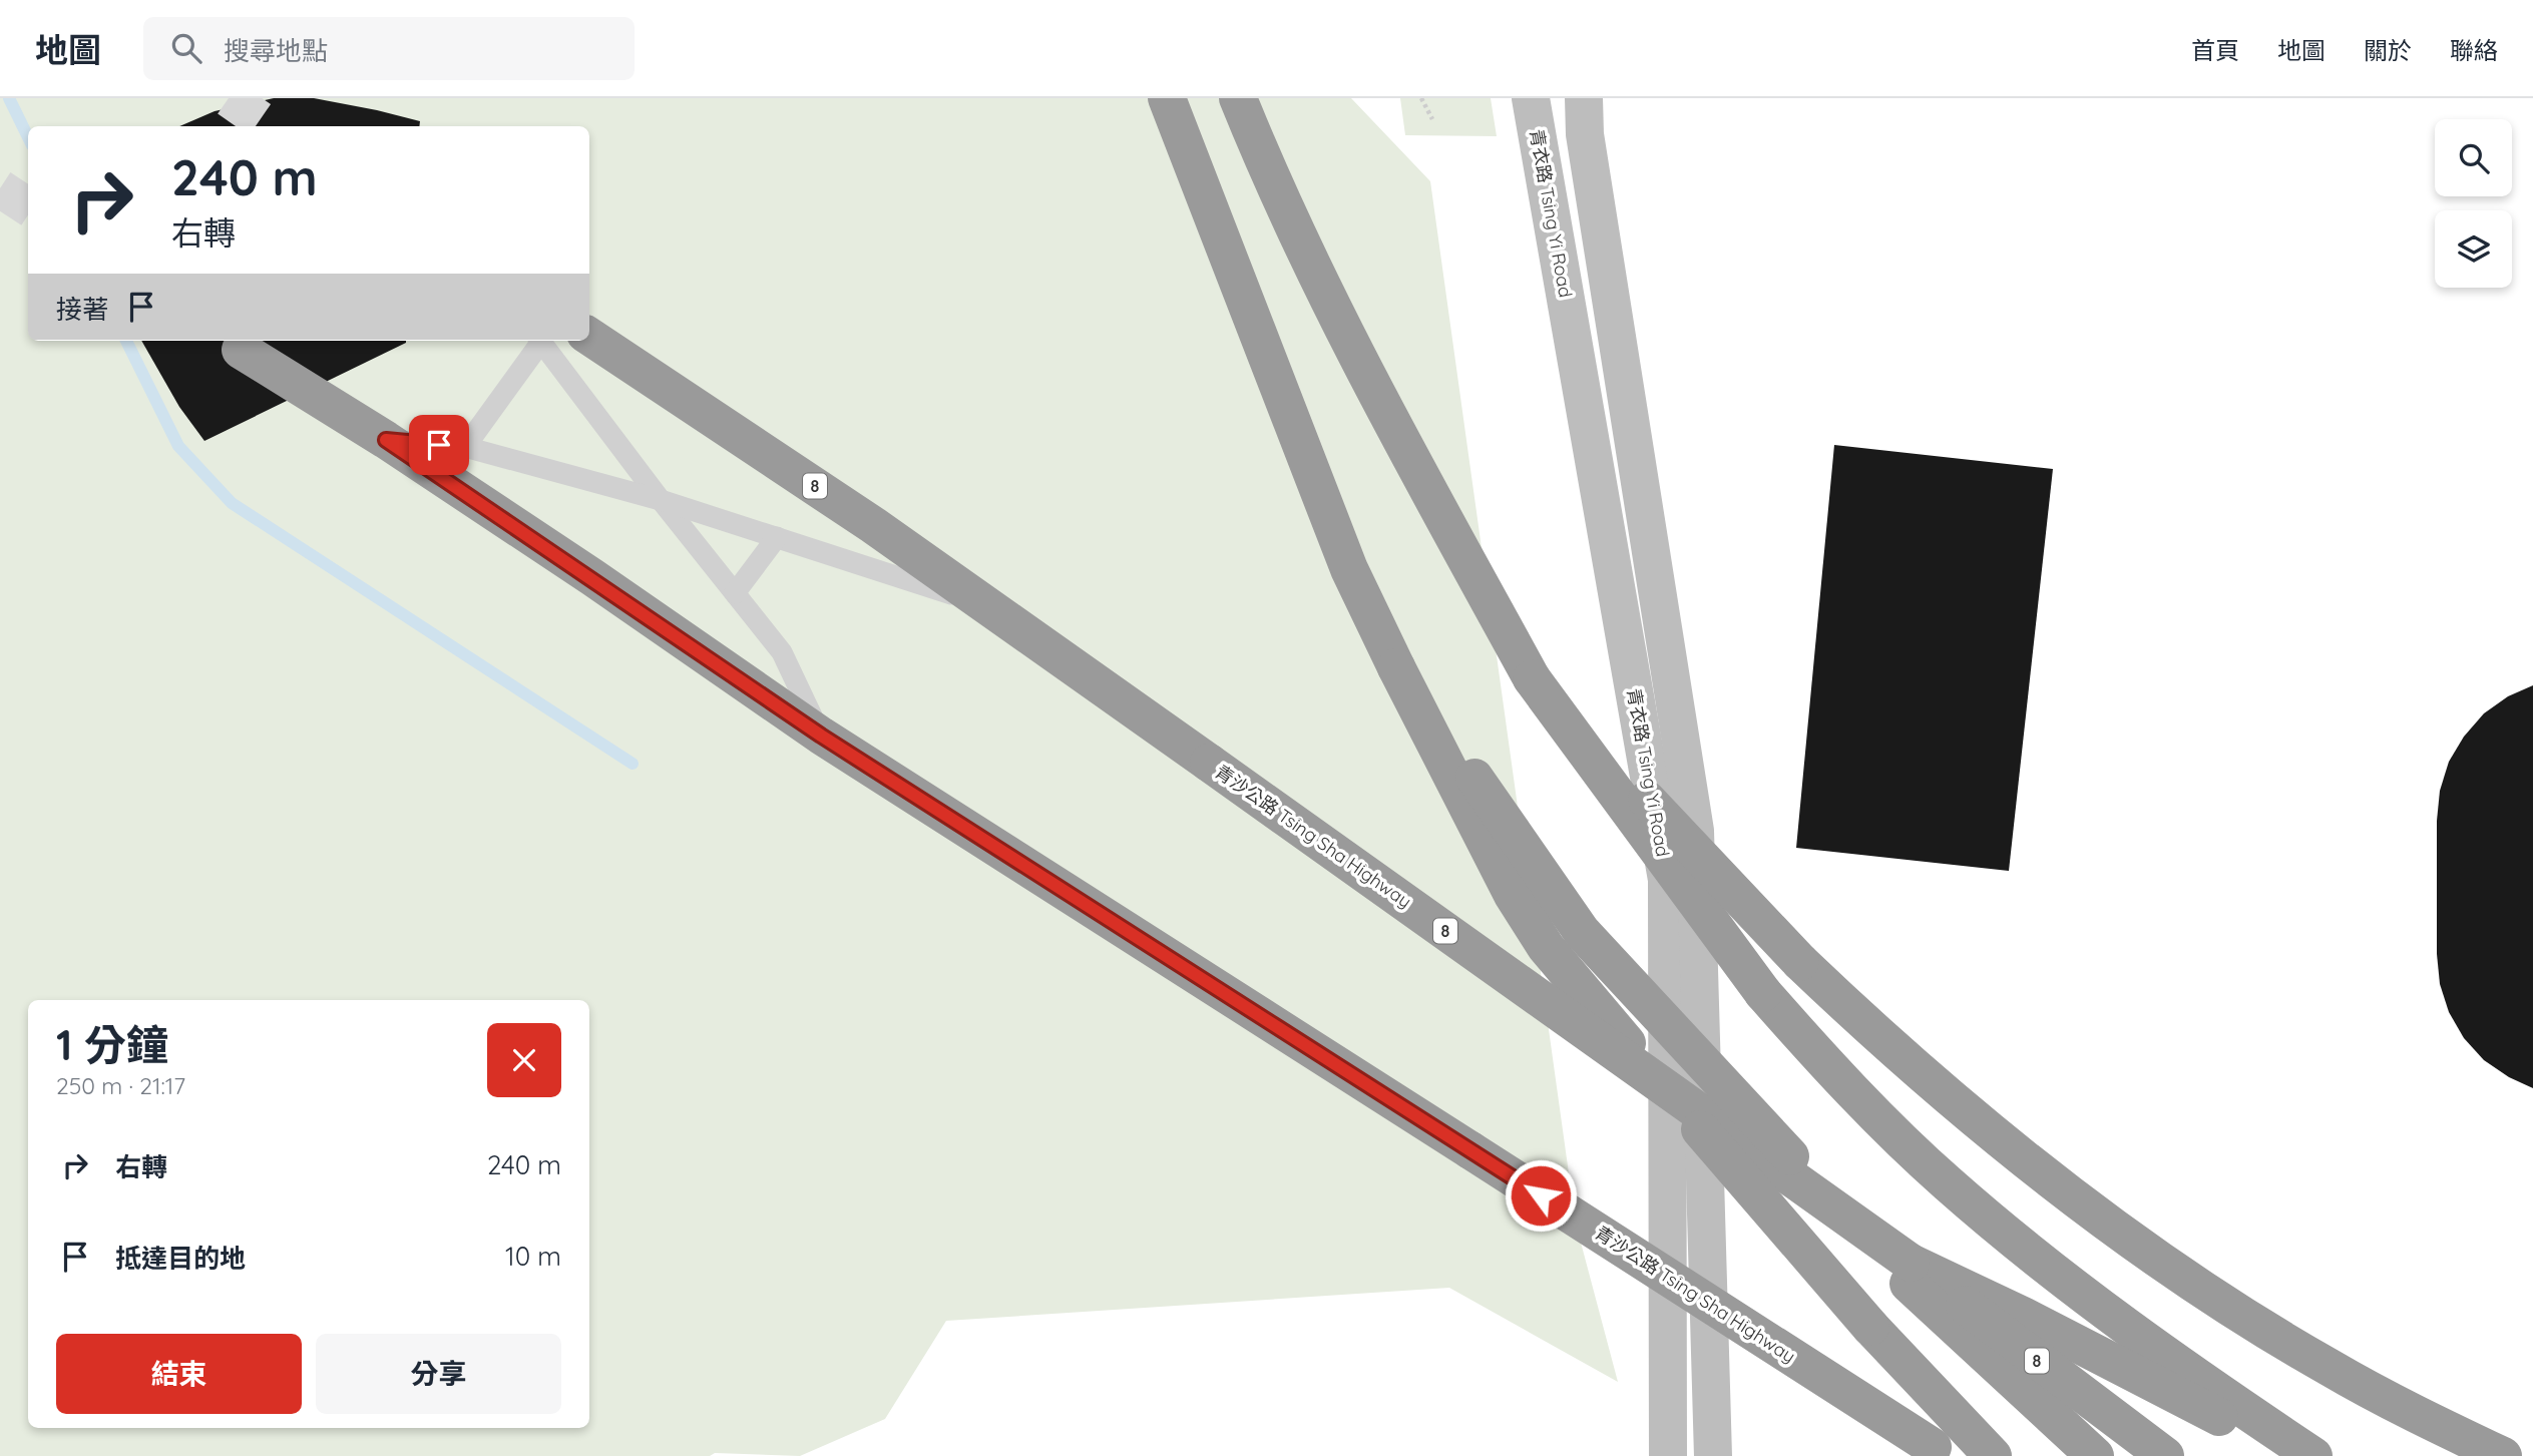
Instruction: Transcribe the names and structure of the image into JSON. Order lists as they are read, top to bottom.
{
  "streets": {
    "highway": ["8", "青沙公路 Tsing Sha Highway"],
    "main road": ["青衣路 Tsing Yi Road"]
  },
  "page": {
    "header": "地圖",
    "search": "搜尋地點",
    "nav": [
      "首頁",
      "地圖",
      "關於",
      "聯絡"
    ],
    "turn": ["240 m", "右轉"],
    "then": "接著",
    "heading": ["1 分鐘", "250 m · 21:17"],
    "list": [
      {
        "name": "右轉",
        "value": "240 m"
      },
      {
        "name": "抵達目的地",
        "value": "10 m"
      }
    ],
    "buttons": ["結束", "分享"]
  }
}
